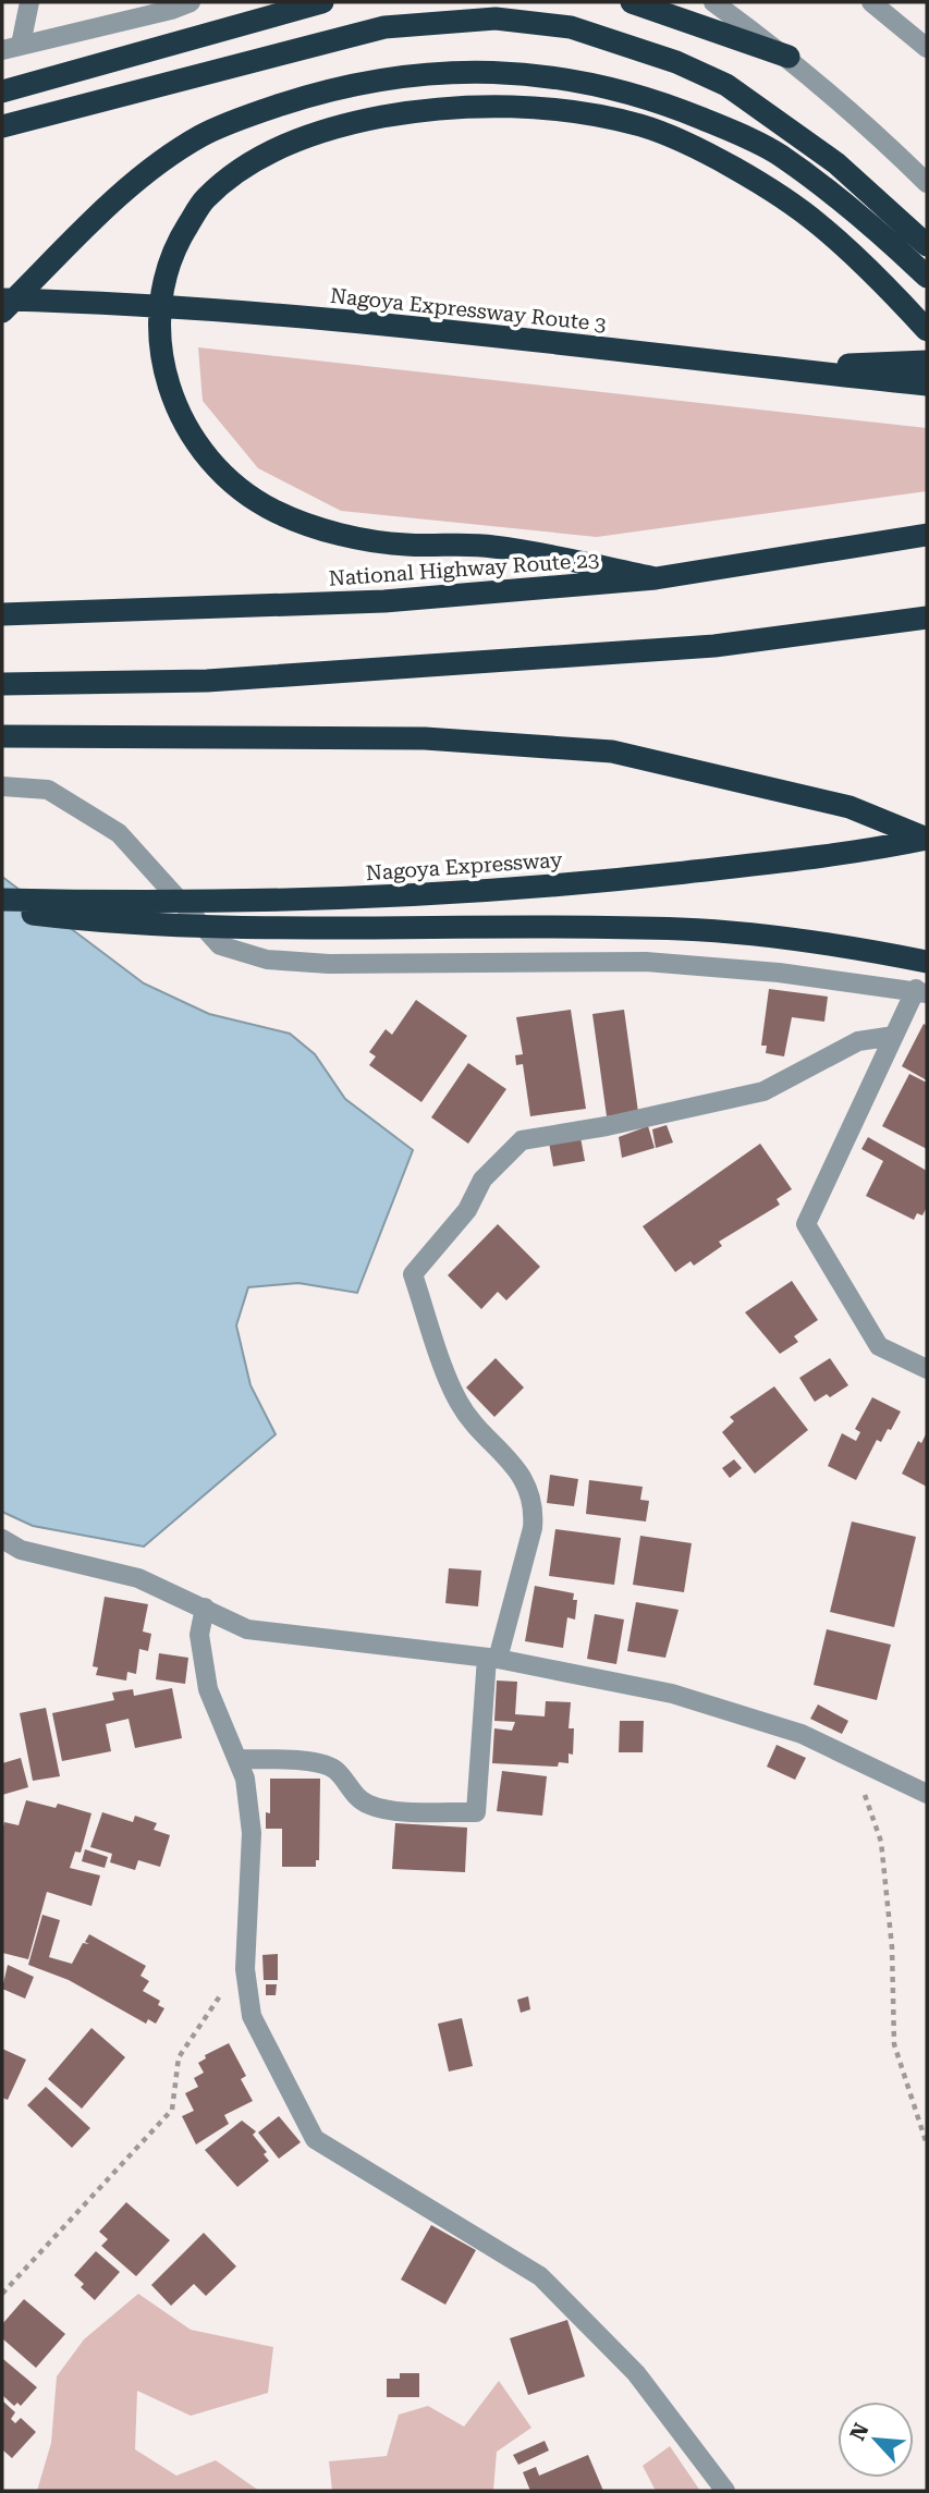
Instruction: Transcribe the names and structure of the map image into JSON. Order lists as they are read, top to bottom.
{
  "streets": {
    "highway": ["Nagoya Expressway Route 3", "National Highway Route 23", "Nagoya Expressway"]
  },
  "north": "top left"
}
